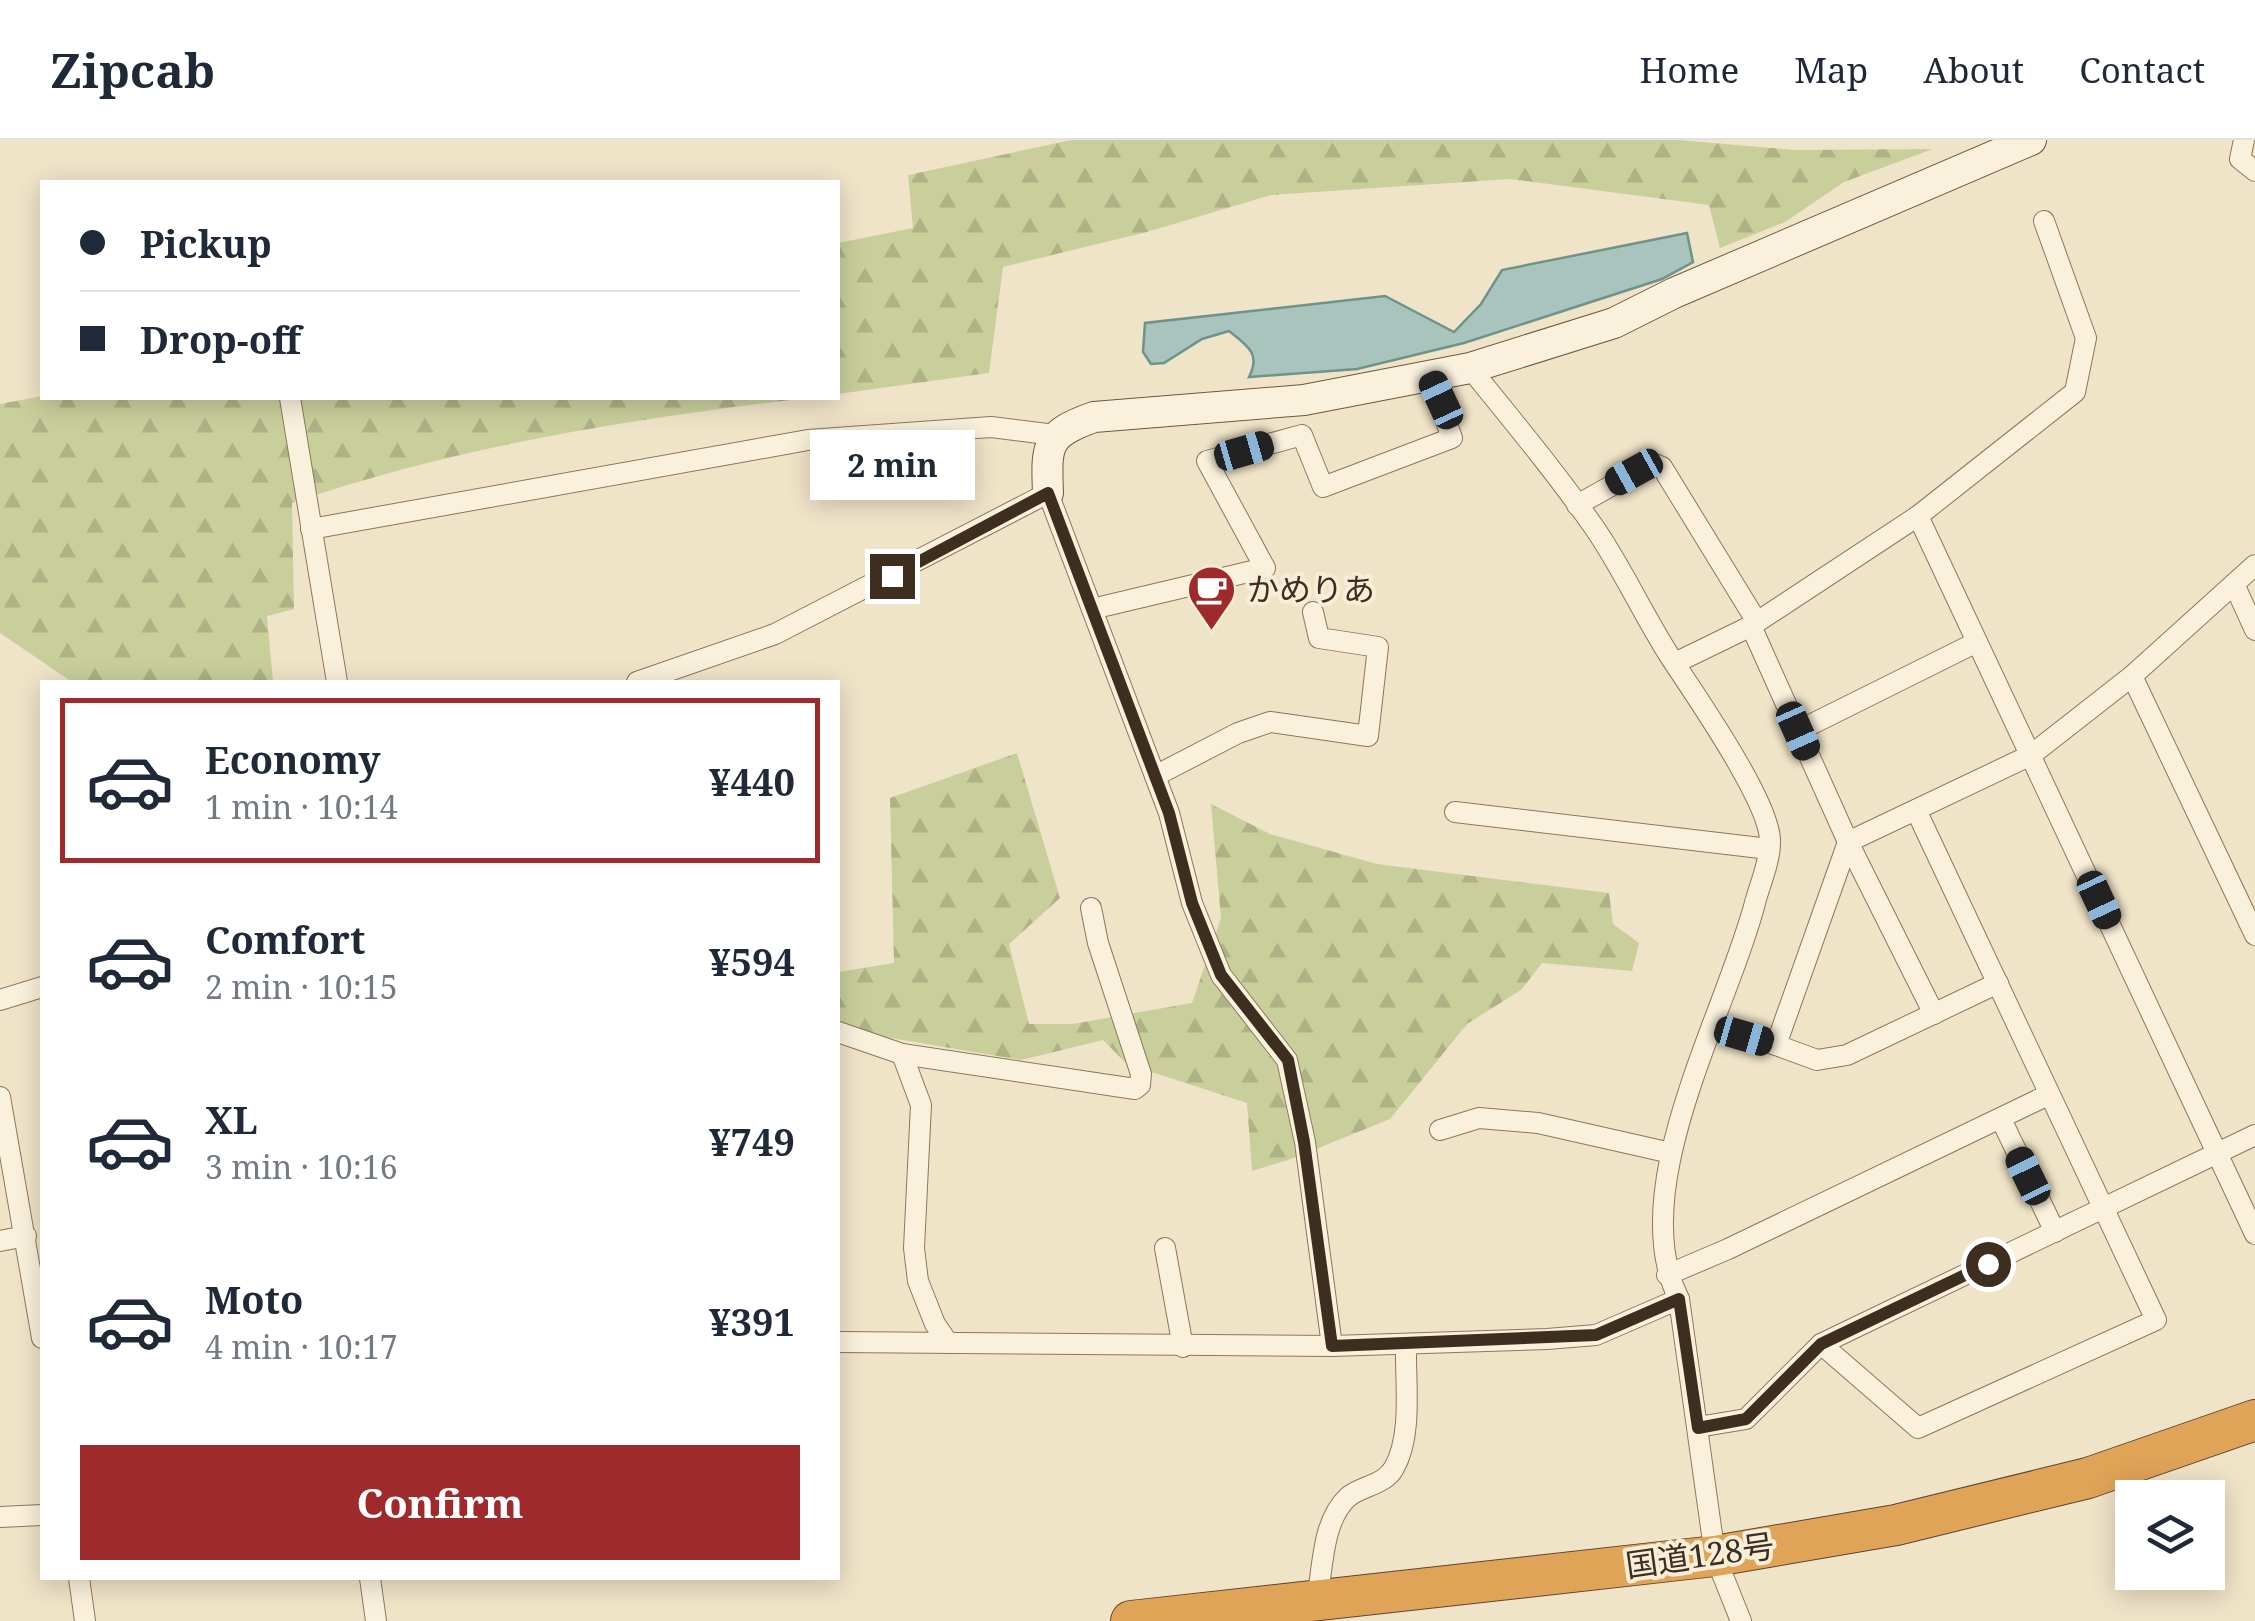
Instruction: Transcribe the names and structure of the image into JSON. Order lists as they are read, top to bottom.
{
  "streets": {
    "highway": ["国道128号"]
  },
  "places": {
    "cafe": ["かめりあ"]
  },
  "page": {
    "header": "Zipcab",
    "nav": [
      "Home",
      "Map",
      "About",
      "Contact"
    ],
    "banner": ["Pickup", "Drop-off"],
    "bubble": "2 min",
    "list": [
      {
        "name": "Economy",
        "note": "1 min · 10:14",
        "value": "¥440"
      },
      {
        "name": "Comfort",
        "note": "2 min · 10:15",
        "value": "¥594"
      },
      {
        "name": "XL",
        "note": "3 min · 10:16",
        "value": "¥749"
      },
      {
        "name": "Moto",
        "note": "4 min · 10:17",
        "value": "¥391"
      }
    ],
    "buttons": "Confirm"
  }
}
